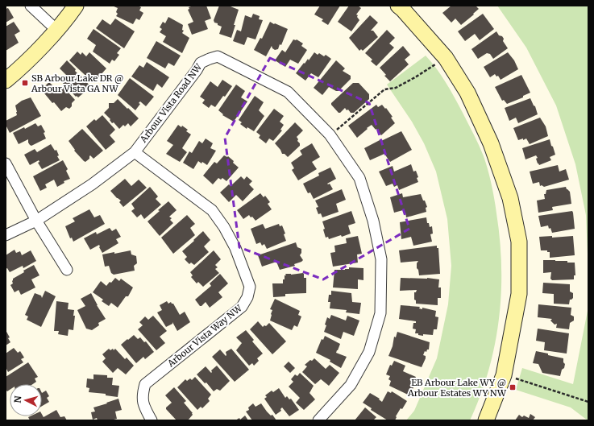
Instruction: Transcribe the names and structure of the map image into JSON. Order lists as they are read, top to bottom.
{
  "streets": {
    "street": ["Arbour Vista Road NW", "Arbour Vista Way NW"]
  },
  "crossings": [
    ["Arbour Vista Road NW", "Arbour Vista Way NW"]
  ],
  "places": {
    "transit": ["SB Arbour Lake DR @ Arbour Vista GA NW", "EB Arbour Lake WY @ Arbour Estates WY NW"]
  },
  "north": "left"
}
